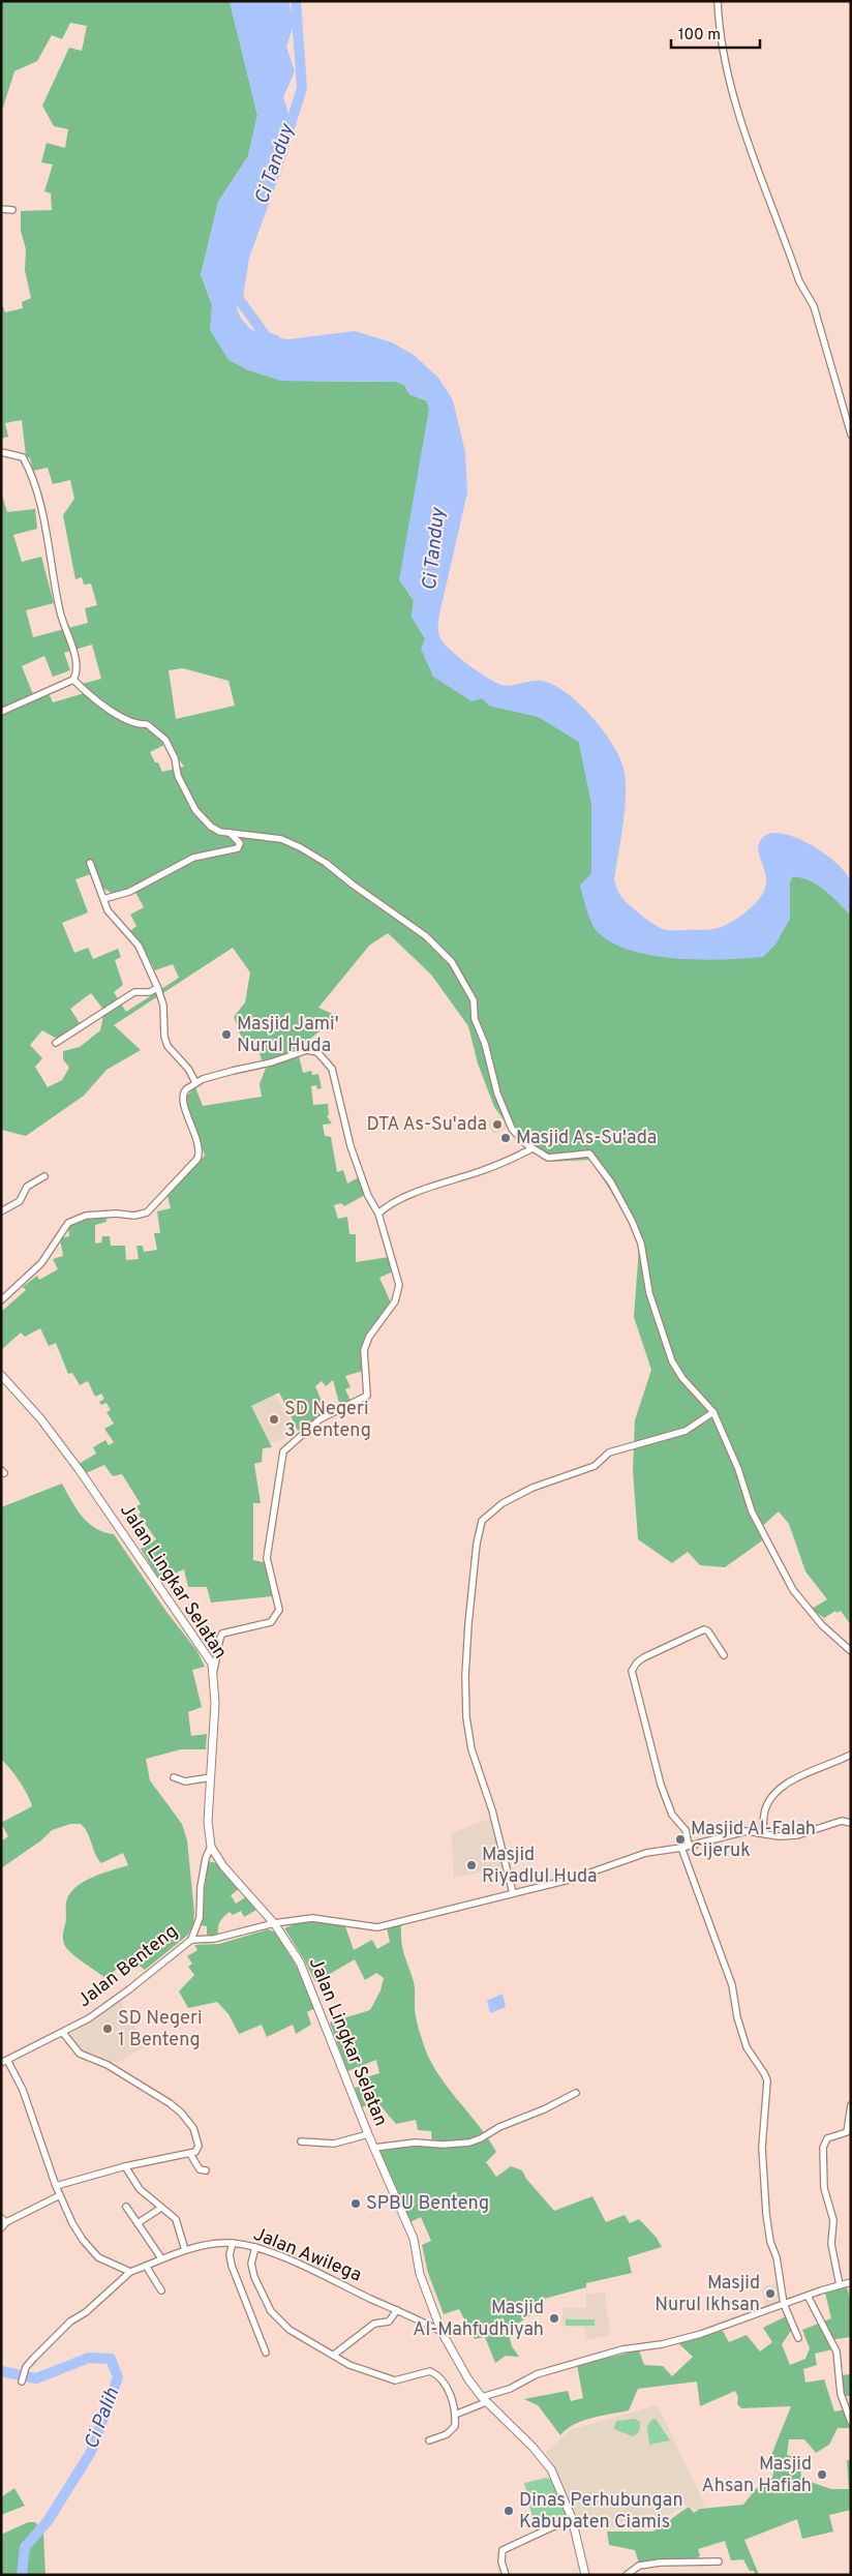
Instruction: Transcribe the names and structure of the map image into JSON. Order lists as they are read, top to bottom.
{
  "streets": {
    "street": ["Jalan Lingkar Selatan", "Jalan Benteng", "Jalan Awilega"]
  },
  "crossings": [
    ["Jalan Lingkar Selatan", "Jalan Benteng"],
    ["Jalan Lingkar Selatan", "Jalan Awilega"]
  ],
  "water": ["Ci Tanduy", "Ci Palih"],
  "places": [
    "Masjid Jami' Nurul Huda",
    "DTA As-Su'ada",
    "Masjid As-Su'ada",
    "SD Negeri 3 Benteng",
    "Masjid Al-Falah Cijeruk",
    "Masjid Riyadlul Huda",
    "SD Negeri 1 Benteng",
    "SPBU Benteng",
    "Masjid Nurul Ikhsan",
    "Masjid Al-Mahfudhiyah",
    "Masjid Ahsan Hafiah",
    "Dinas Perhubungan Kabupaten Ciamis"
  ],
  "scale_bar": "100 m"
}
